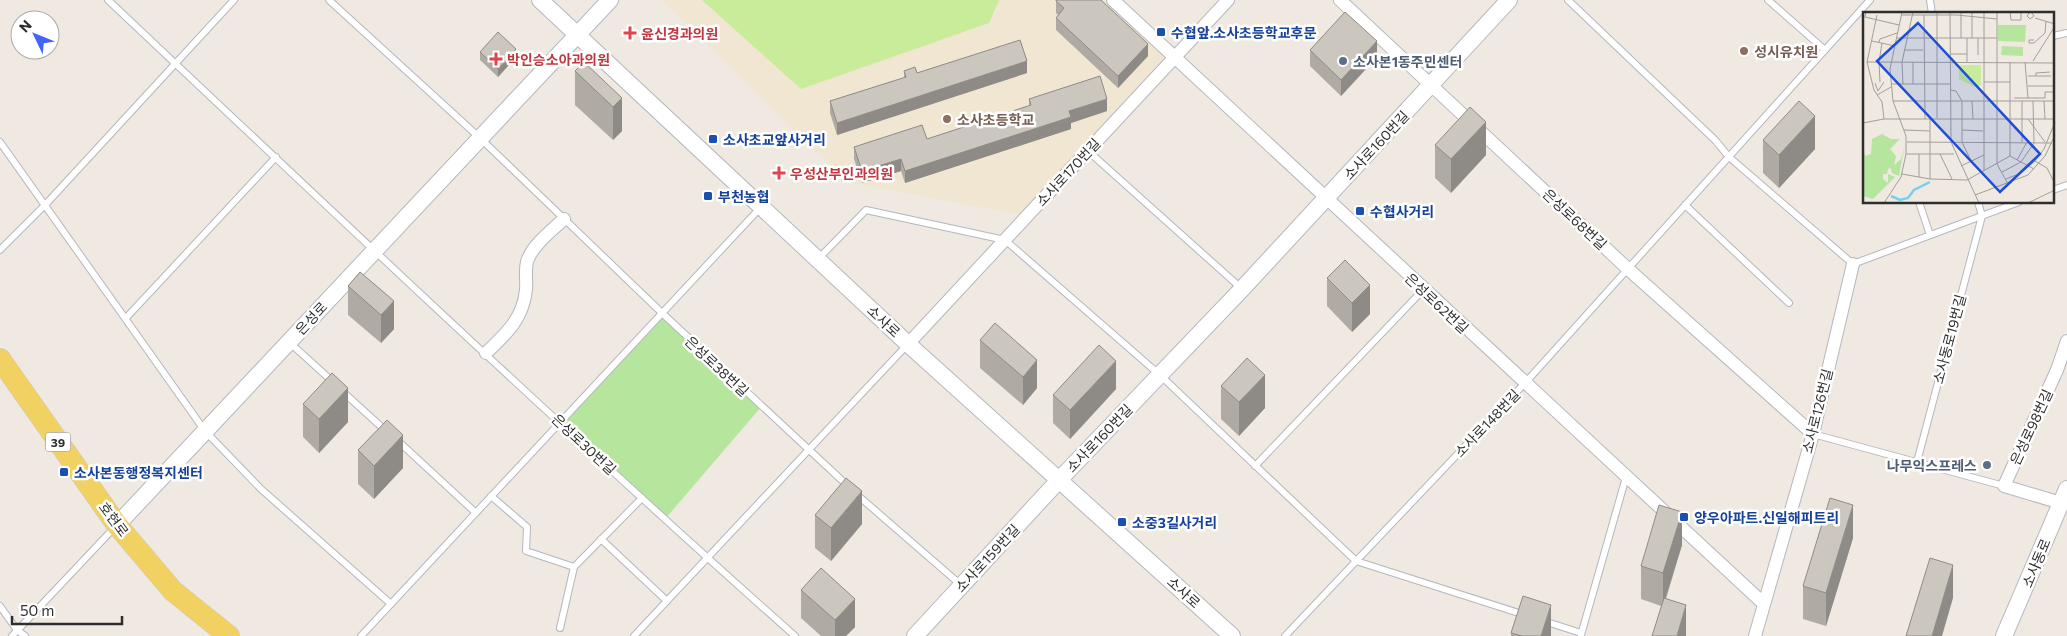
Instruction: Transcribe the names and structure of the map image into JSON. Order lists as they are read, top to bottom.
{
  "streets": {
    "main road": ["39", "호현로"],
    "street": [
      "소사로160번길",
      "소사로170번길",
      "은성로68번길",
      "은성로62번길",
      "은성로",
      "소사로",
      "소사로126번길",
      "은성로98번길",
      "소사로159번길",
      "소사동로"
    ],
    "lane": [
      "소사동로19번길",
      "은성로38번길",
      "소사로148번길",
      "은성로30번길"
    ]
  },
  "crossings": [
    ["소사로160번길", "은성로68번길"],
    ["소사로160번길", "은성로62번길"],
    ["소사로160번길", "소사로"],
    ["소사로160번길", "소사로159번길"],
    ["소사로170번길", "은성로62번길"],
    ["소사로170번길", "소사로"],
    ["은성로68번길", "소사로126번길"],
    ["은성로68번길", "소사로148번길"],
    ["은성로62번길", "소사로126번길"],
    ["은성로62번길", "소사로148번길"],
    ["은성로", "소사로"],
    ["은성로", "은성로38번길"],
    ["은성로", "은성로30번길"],
    ["은성로", "호현로"],
    ["소사로", "소사로159번길"],
    ["은성로38번길", "소사로159번길"]
  ],
  "places": {
    "transit": [
      "수협앞.소사초등학교후문",
      "소사초교앞사거리",
      "부천농협",
      "수협사거리",
      "소사본동행정복지센터",
      "양우아파트.신일해피트리",
      "소중3길사거리"
    ],
    "health": ["윤신경과의원", "박인승소아과의원", "우성산부인과의원"],
    "other": [
      "성시유치원",
      "소사본1동주민센터",
      "소사초등학교",
      "나무익스프레스"
    ]
  },
  "scale_bar": "50 m",
  "north": "top left"
}
